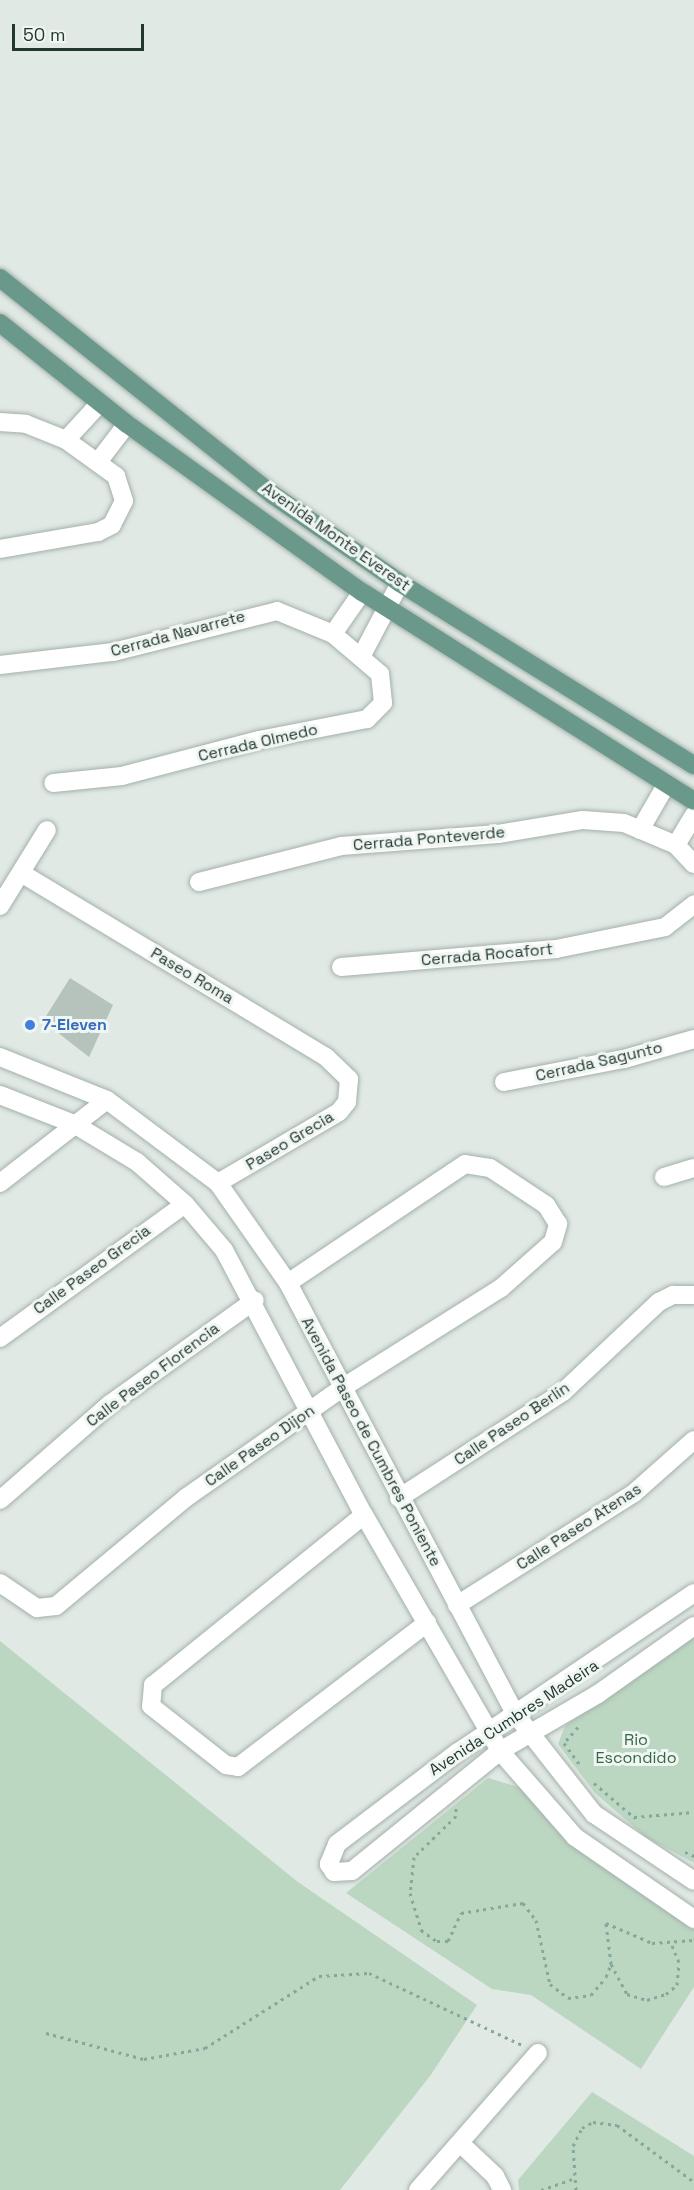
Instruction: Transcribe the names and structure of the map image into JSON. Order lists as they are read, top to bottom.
{
  "streets": {
    "main road": ["Avenida Monte Everest"],
    "street": [
      "Cerrada Navarrete",
      "Cerrada Olmedo",
      "Cerrada Ponteverde",
      "Cerrada Rocafort",
      "Paseo Roma",
      "Cerrada Sagunto",
      "Paseo Grecia",
      "Calle Paseo Grecia",
      "Calle Paseo Florencia",
      "Calle Paseo Berlín",
      "Avenida Paseo de Cumbres Poniente",
      "Calle Paseo Dijon",
      "Calle Paseo Atenas",
      "Avenida Cumbres Madeira"
    ]
  },
  "crossings": [
    ["Cerrada Navarrete", "Cerrada Olmedo"],
    ["Paseo Roma", "Paseo Grecia"],
    ["Paseo Grecia", "Avenida Paseo de Cumbres Poniente"],
    ["Calle Paseo Berlín", "Avenida Paseo de Cumbres Poniente"],
    ["Avenida Paseo de Cumbres Poniente", "Calle Paseo Dijon"],
    ["Avenida Paseo de Cumbres Poniente", "Calle Paseo Atenas"],
    ["Avenida Paseo de Cumbres Poniente", "Avenida Cumbres Madeira"]
  ],
  "parks": ["Rio Escondido"],
  "places": ["7-Eleven"],
  "scale_bar": "50 m"
}
